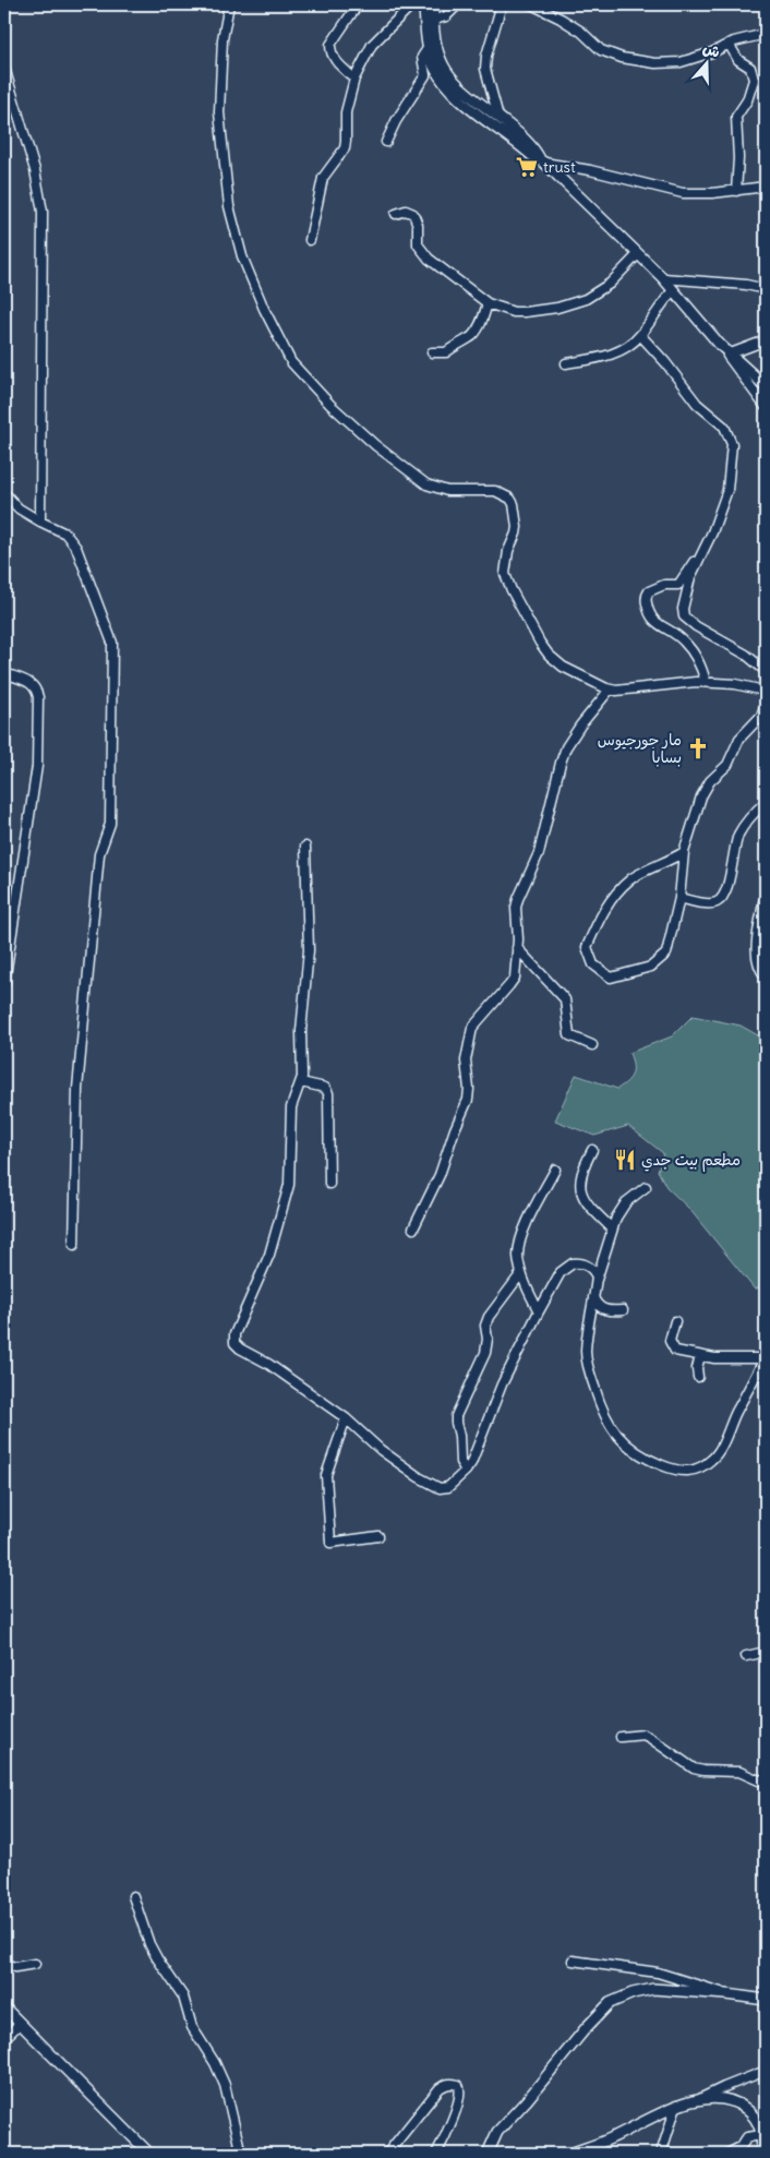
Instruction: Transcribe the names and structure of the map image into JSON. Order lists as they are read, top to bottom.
{
  "places": {
    "supermarket": ["trust"],
    "church": ["مار جورجيوس بسابا"],
    "restaurant": ["مطعم بيت جدي"]
  },
  "north": "top"
}
